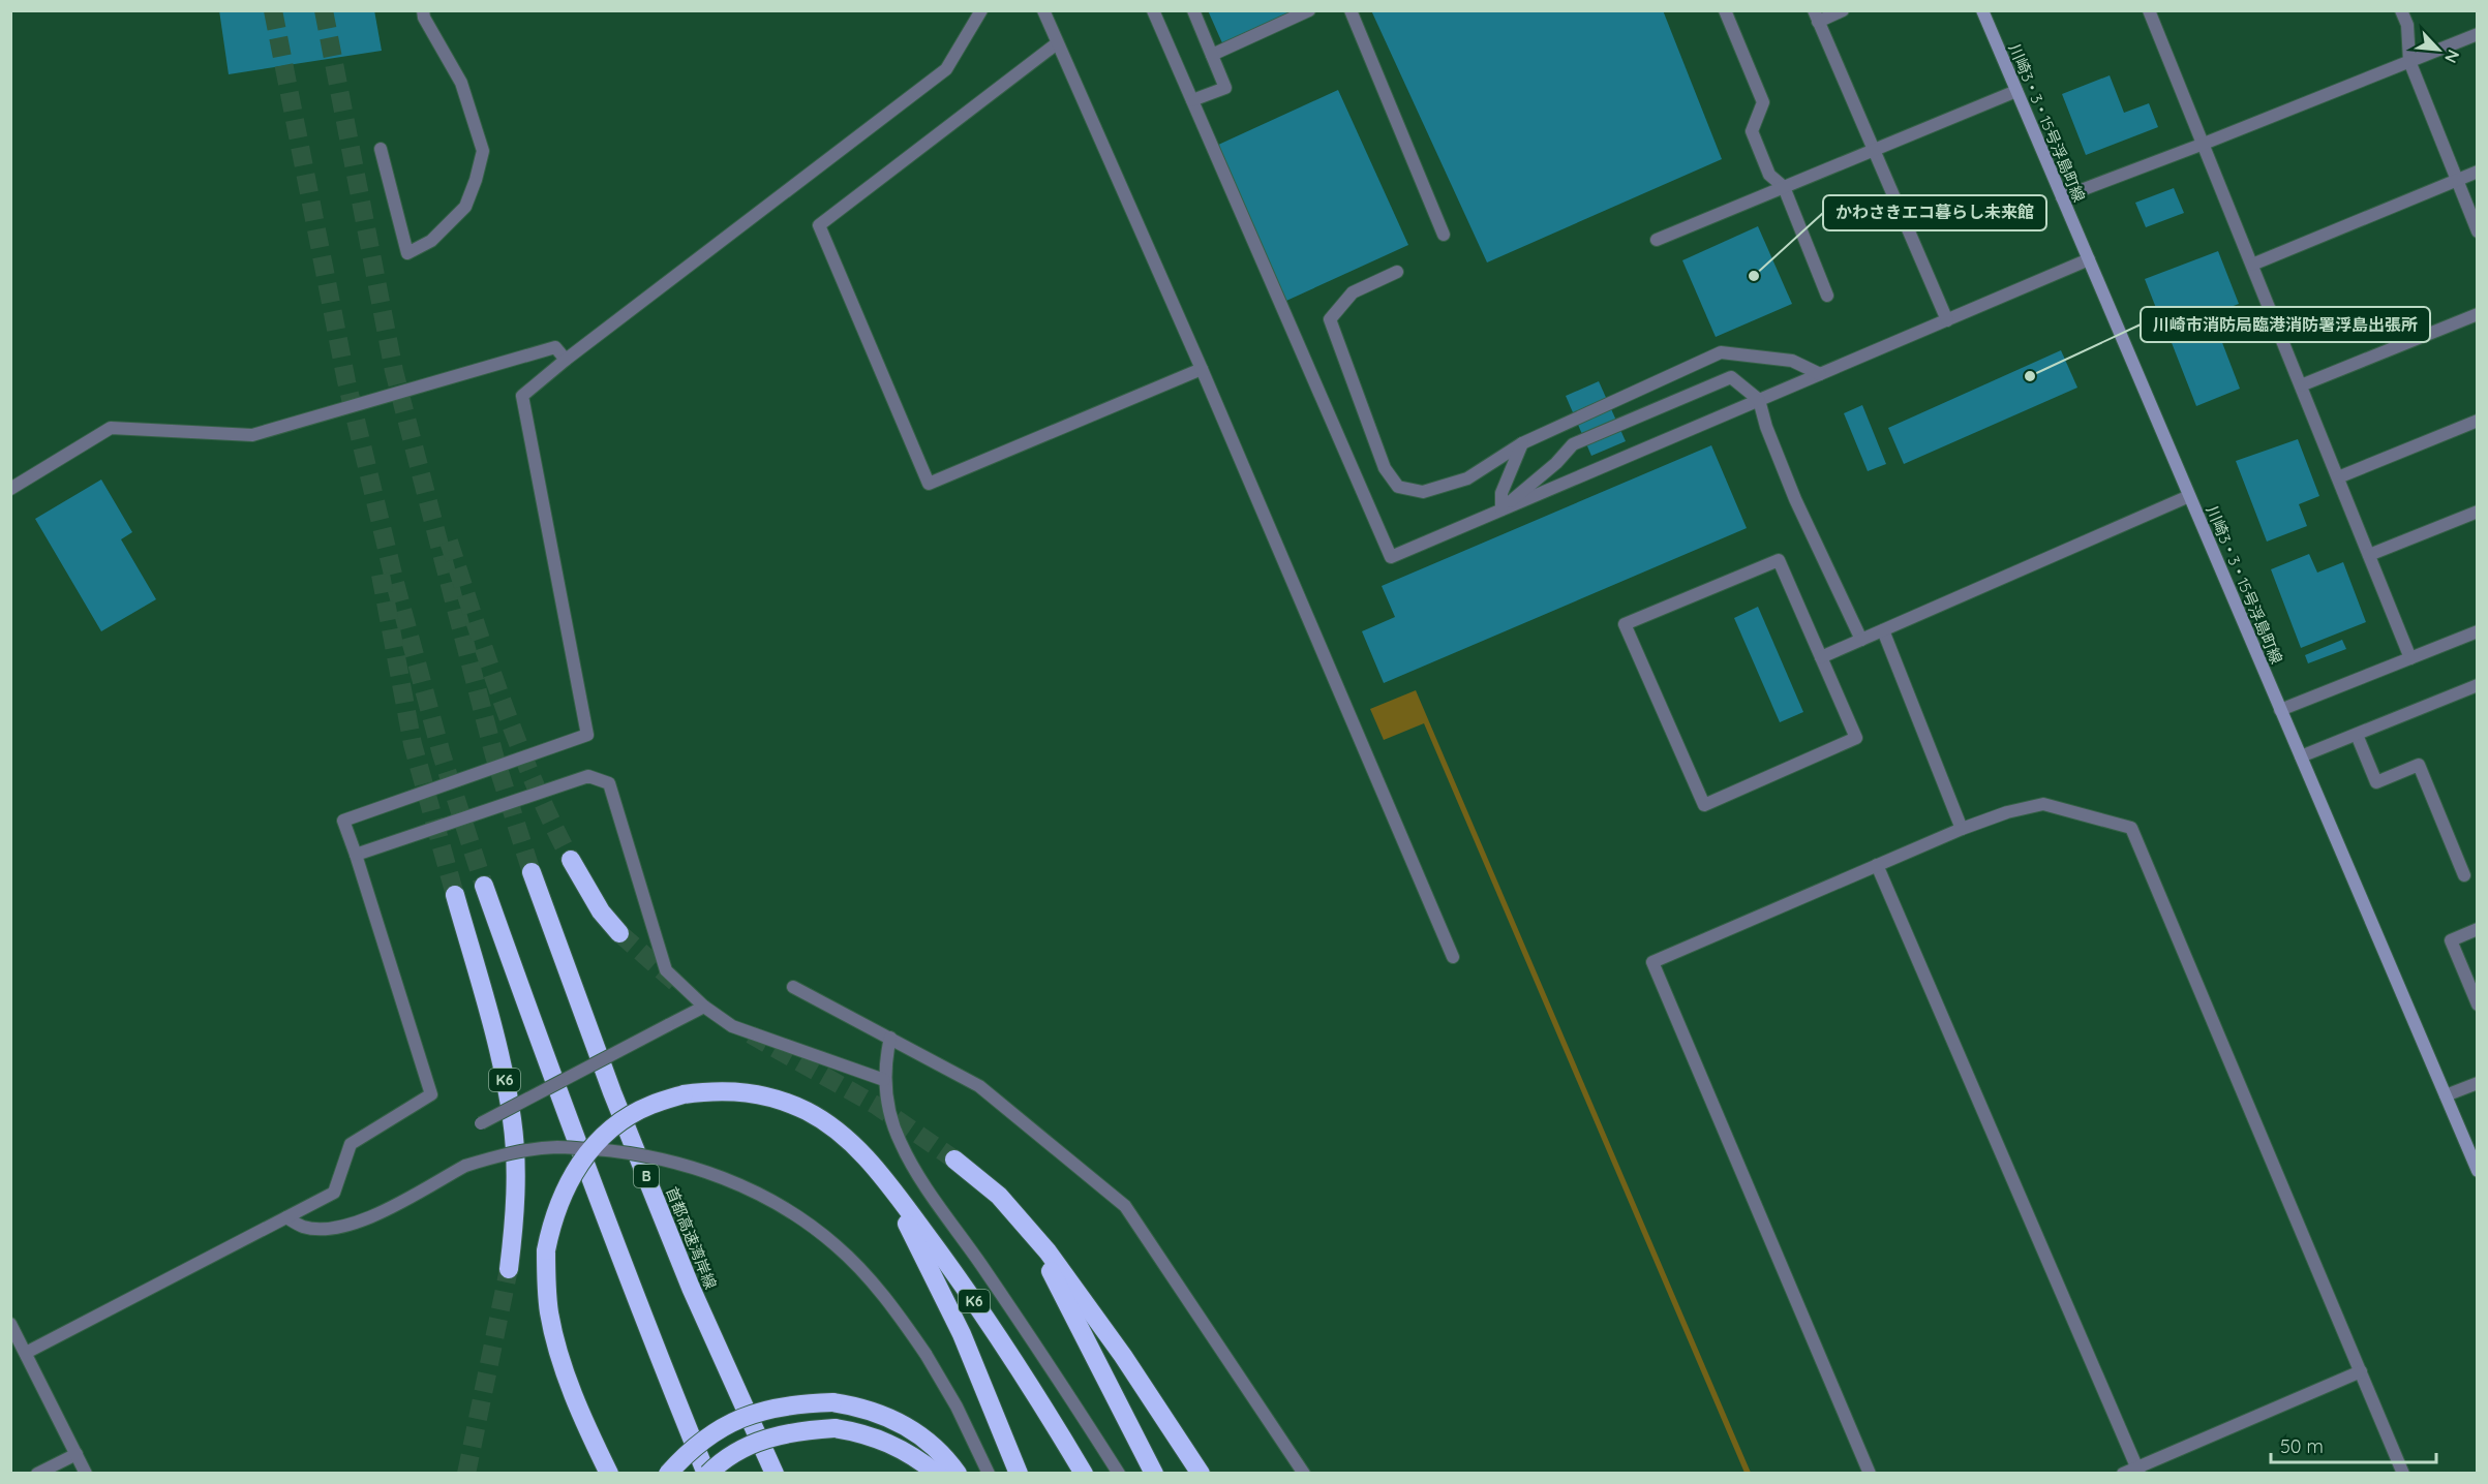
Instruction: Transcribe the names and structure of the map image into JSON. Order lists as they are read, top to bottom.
{
  "streets": {
    "highway": ["K6", "B", "首都高速湾岸線"],
    "street": ["川崎3・3・15号浮島町線"]
  },
  "places": ["かわさきエコ暮らし未来館", "川崎市消防局臨港消防署浮島出張所"],
  "scale_bar": "50 m",
  "north": "bottom right"
}
